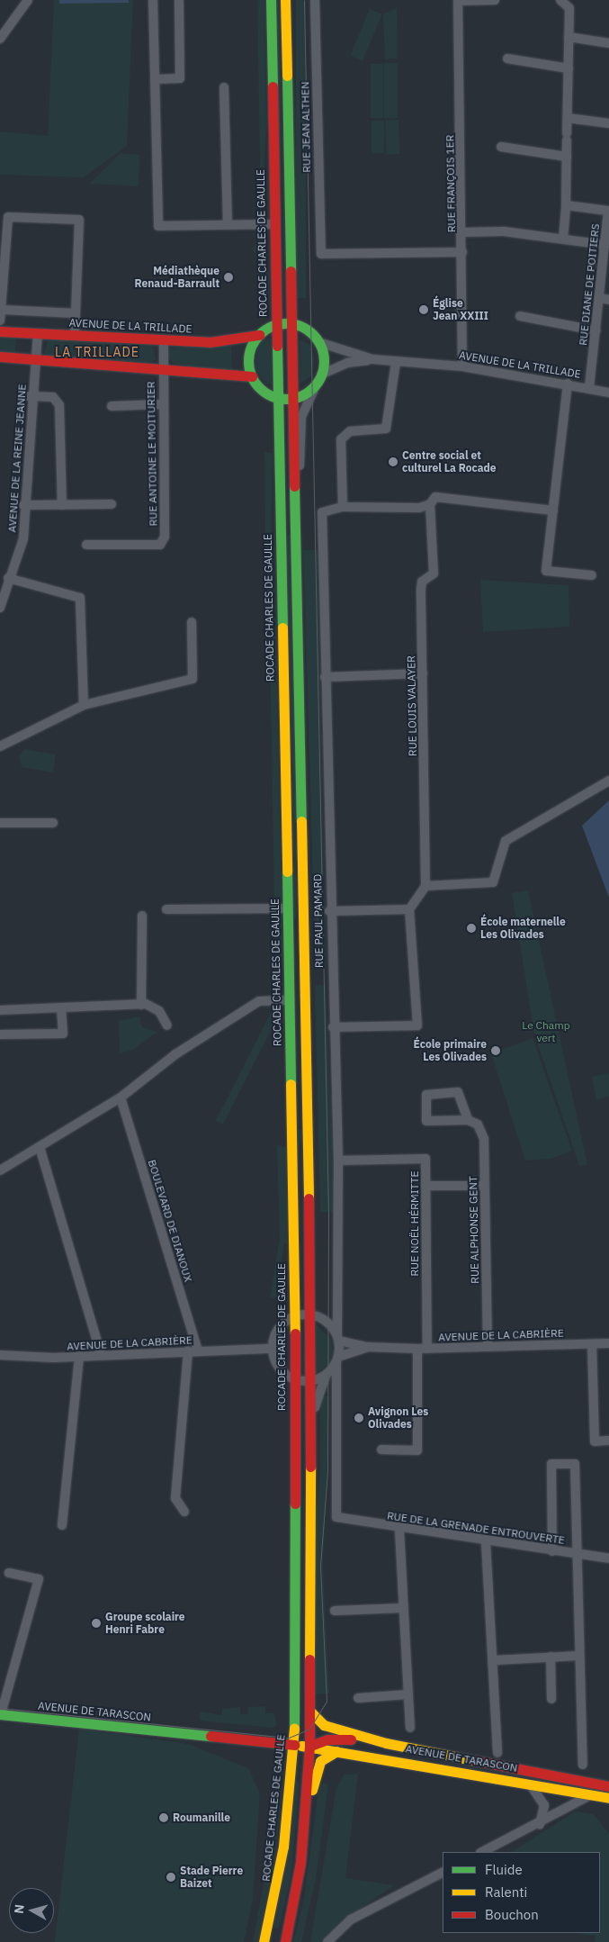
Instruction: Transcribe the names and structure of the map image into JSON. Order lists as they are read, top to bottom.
{
  "streets": {
    "main road": ["ROCADE CHARLES DE GAULLE", "AVENUE DE LA TRILLADE", "AVENUE DE TARASCON"],
    "street": [
      "RUE JEAN ALTHEN",
      "RUE FRANÇOIS 1ER",
      "RUE DIANE DE POITIERS",
      "RUE ANTOINE LE MOITURIER",
      "AVENUE DE LA REINE JEANNE",
      "RUE LOUIS VALAYER",
      "RUE PAUL PAMARD",
      "BOULEVARD DE DIANOUX",
      "RUE NOËL HÉRMITTE",
      "RUE ALPHONSE GENT",
      "AVENUE DE LA CABRIÈRE",
      "RUE DE LA GRENADE ENTROUVERTE"
    ]
  },
  "crossings": [
    ["RUE JEAN ALTHEN", "RUE FRANÇOIS 1ER"],
    ["RUE FRANÇOIS 1ER", "AVENUE DE LA TRILLADE"],
    ["ROCADE CHARLES DE GAULLE", "AVENUE DE TARASCON"],
    ["RUE DIANE DE POITIERS", "AVENUE DE LA TRILLADE"],
    ["AVENUE DE LA TRILLADE", "RUE ANTOINE LE MOITURIER"],
    ["AVENUE DE LA TRILLADE", "AVENUE DE LA REINE JEANNE"],
    ["RUE PAUL PAMARD", "RUE NOËL HÉRMITTE"],
    ["RUE PAUL PAMARD", "AVENUE DE LA CABRIÈRE"],
    ["RUE PAUL PAMARD", "RUE DE LA GRENADE ENTROUVERTE"],
    ["BOULEVARD DE DIANOUX", "AVENUE DE LA CABRIÈRE"],
    ["RUE NOËL HÉRMITTE", "AVENUE DE LA CABRIÈRE"],
    ["RUE ALPHONSE GENT", "AVENUE DE LA CABRIÈRE"]
  ],
  "districts": ["LA TRILLADE"],
  "parks": ["Le Champ vert"],
  "places": [
    "Médiathèque Renaud-Barrault",
    "Église Jean XXIII",
    "Centre social et culturel La Rocade",
    "École maternelle Les Olivades",
    "École primaire Les Olivades",
    "Avignon Les Olivades",
    "Groupe scolaire Henri Fabre",
    "Roumanille",
    "Stade Pierre Baizet"
  ],
  "legend": ["Fluide", "Ralenti", "Bouchon"],
  "north": "left"
}
